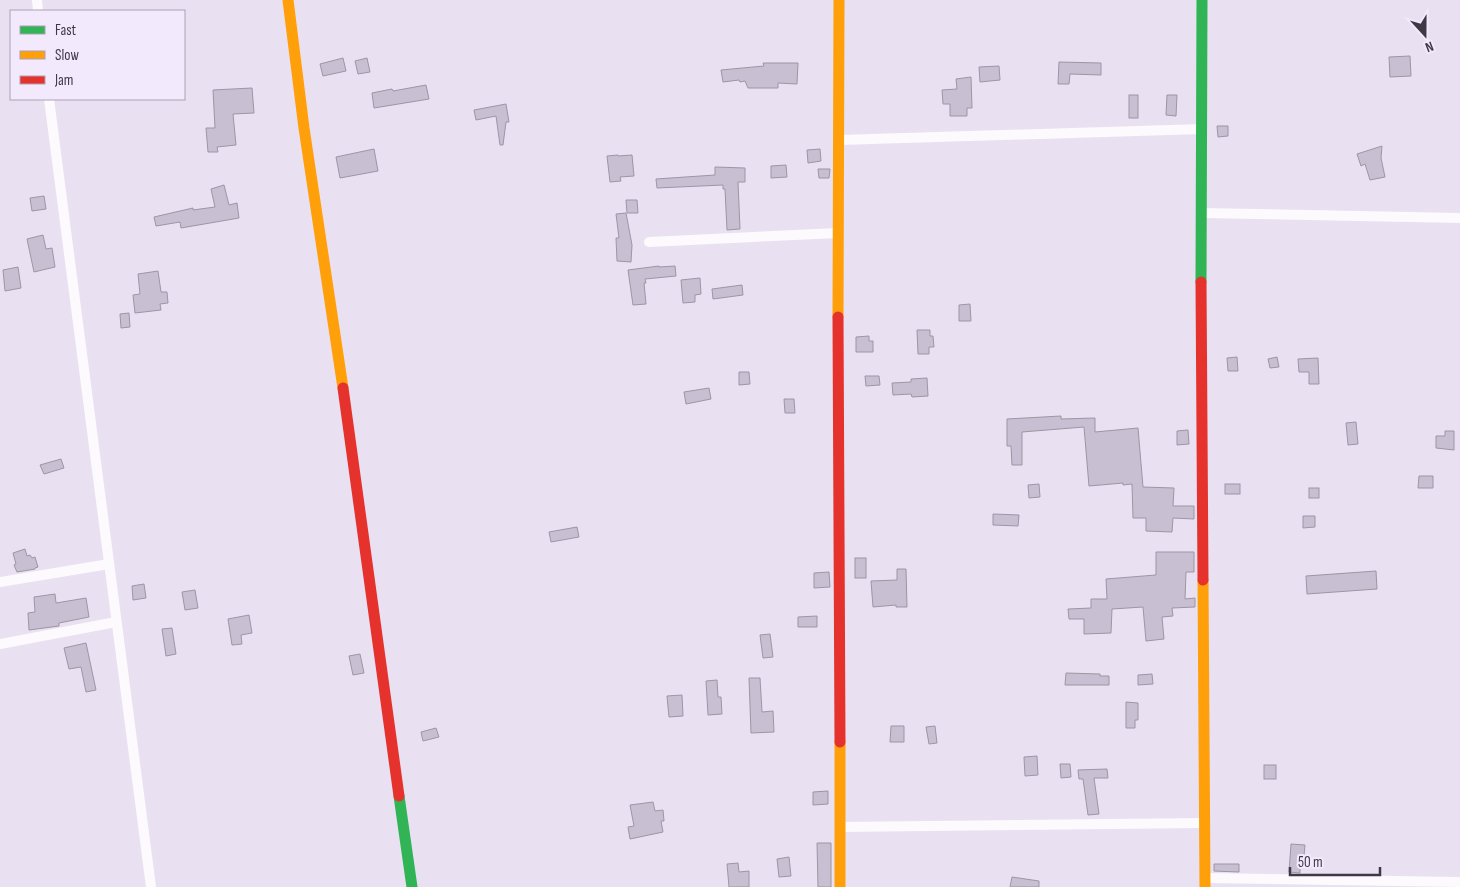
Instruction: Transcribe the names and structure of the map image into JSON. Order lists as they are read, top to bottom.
{
  "legend": ["Fast", "Slow", "Jam"],
  "scale_bar": "50 m",
  "north": "bottom"
}
